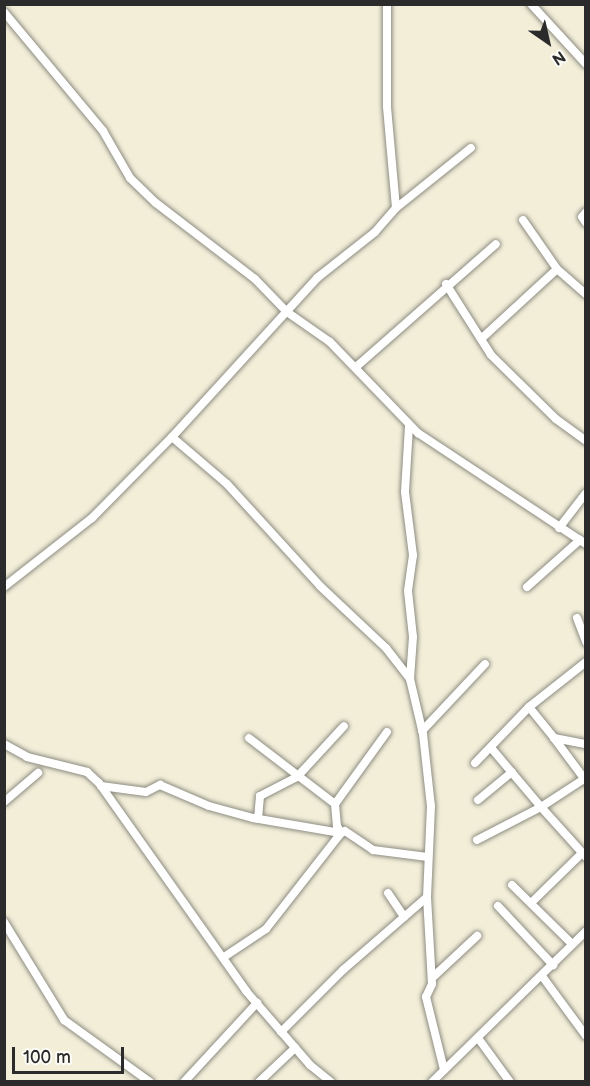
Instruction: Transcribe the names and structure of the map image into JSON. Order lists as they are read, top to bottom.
{
  "scale_bar": "100 m",
  "north": "bottom right"
}
